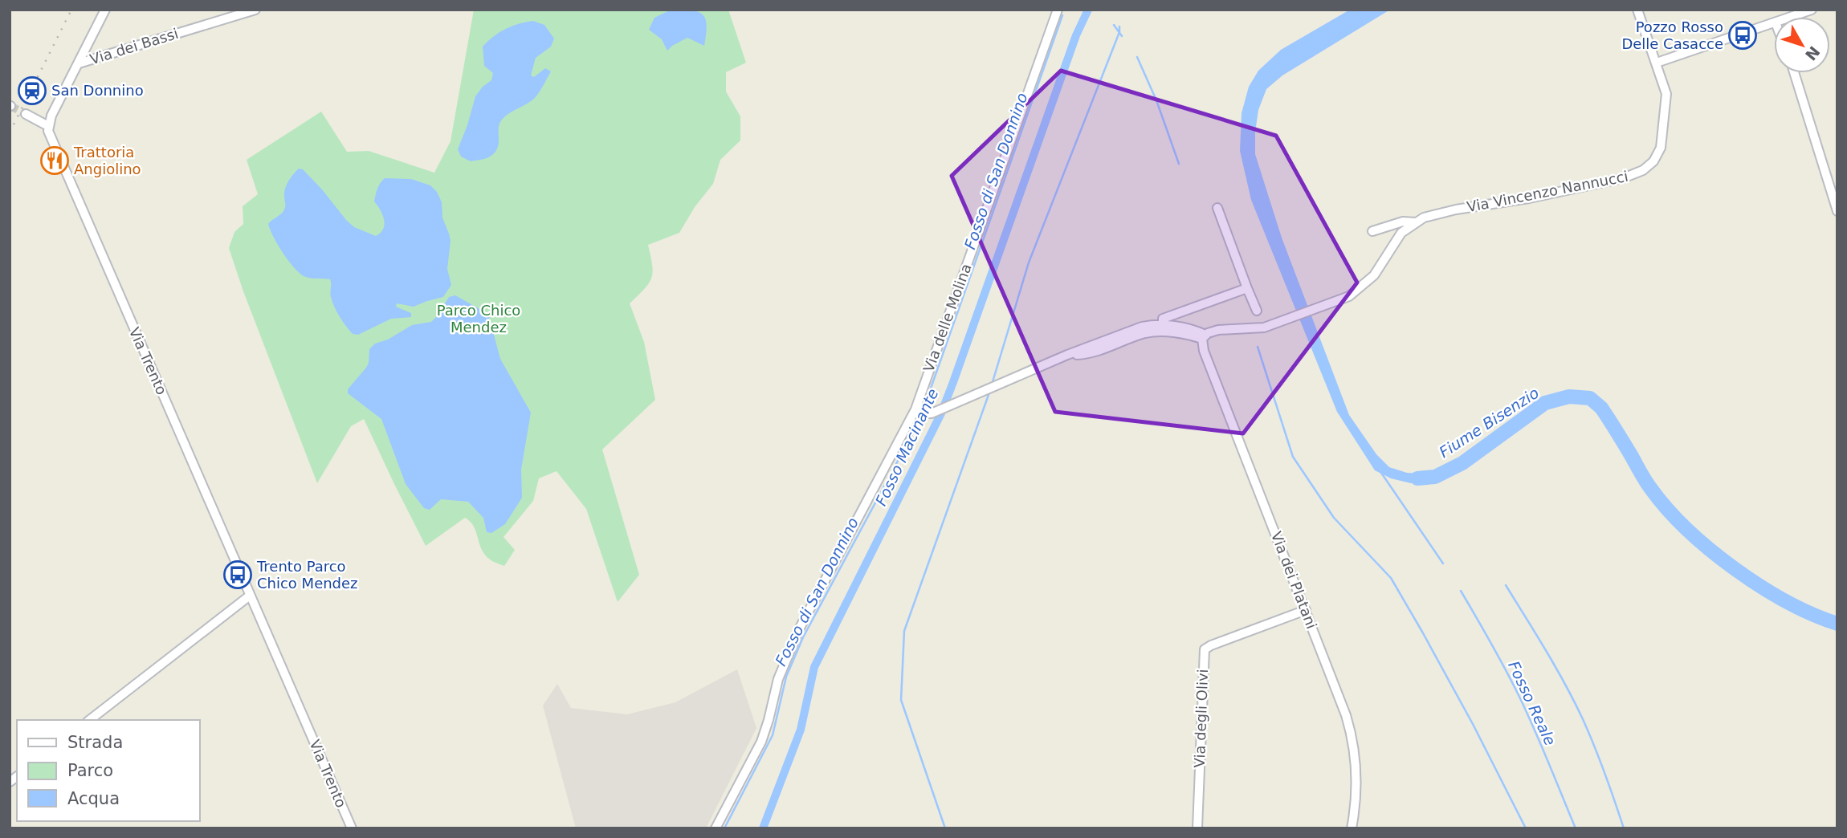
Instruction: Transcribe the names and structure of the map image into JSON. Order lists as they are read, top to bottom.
{
  "streets": {
    "street": [
      "Via dei Bassi",
      "Via Vincenzo Nannucci",
      "Via delle Molina",
      "Via Trento",
      "Via dei Platani",
      "Via degli Olivi"
    ]
  },
  "crossings": [
    ["Via dei Bassi", "Via Trento"],
    ["Via Vincenzo Nannucci", "Via dei Platani"],
    ["Via dei Platani", "Via degli Olivi"]
  ],
  "water": [
    "Fosso di San Donnino",
    "Fiume Bisenzio",
    "Fosso Macinante",
    "Fosso Reale"
  ],
  "parks": ["Parco Chico Mendez"],
  "places": {
    "bus stop": ["Pozzo Rosso Delle Casacce", "Trento Parco Chico Mendez"],
    "station": ["San Donnino"],
    "restaurant": ["Trattoria Angiolino"]
  },
  "legend": ["Strada", "Parco", "Acqua"],
  "north": "bottom right"
}
